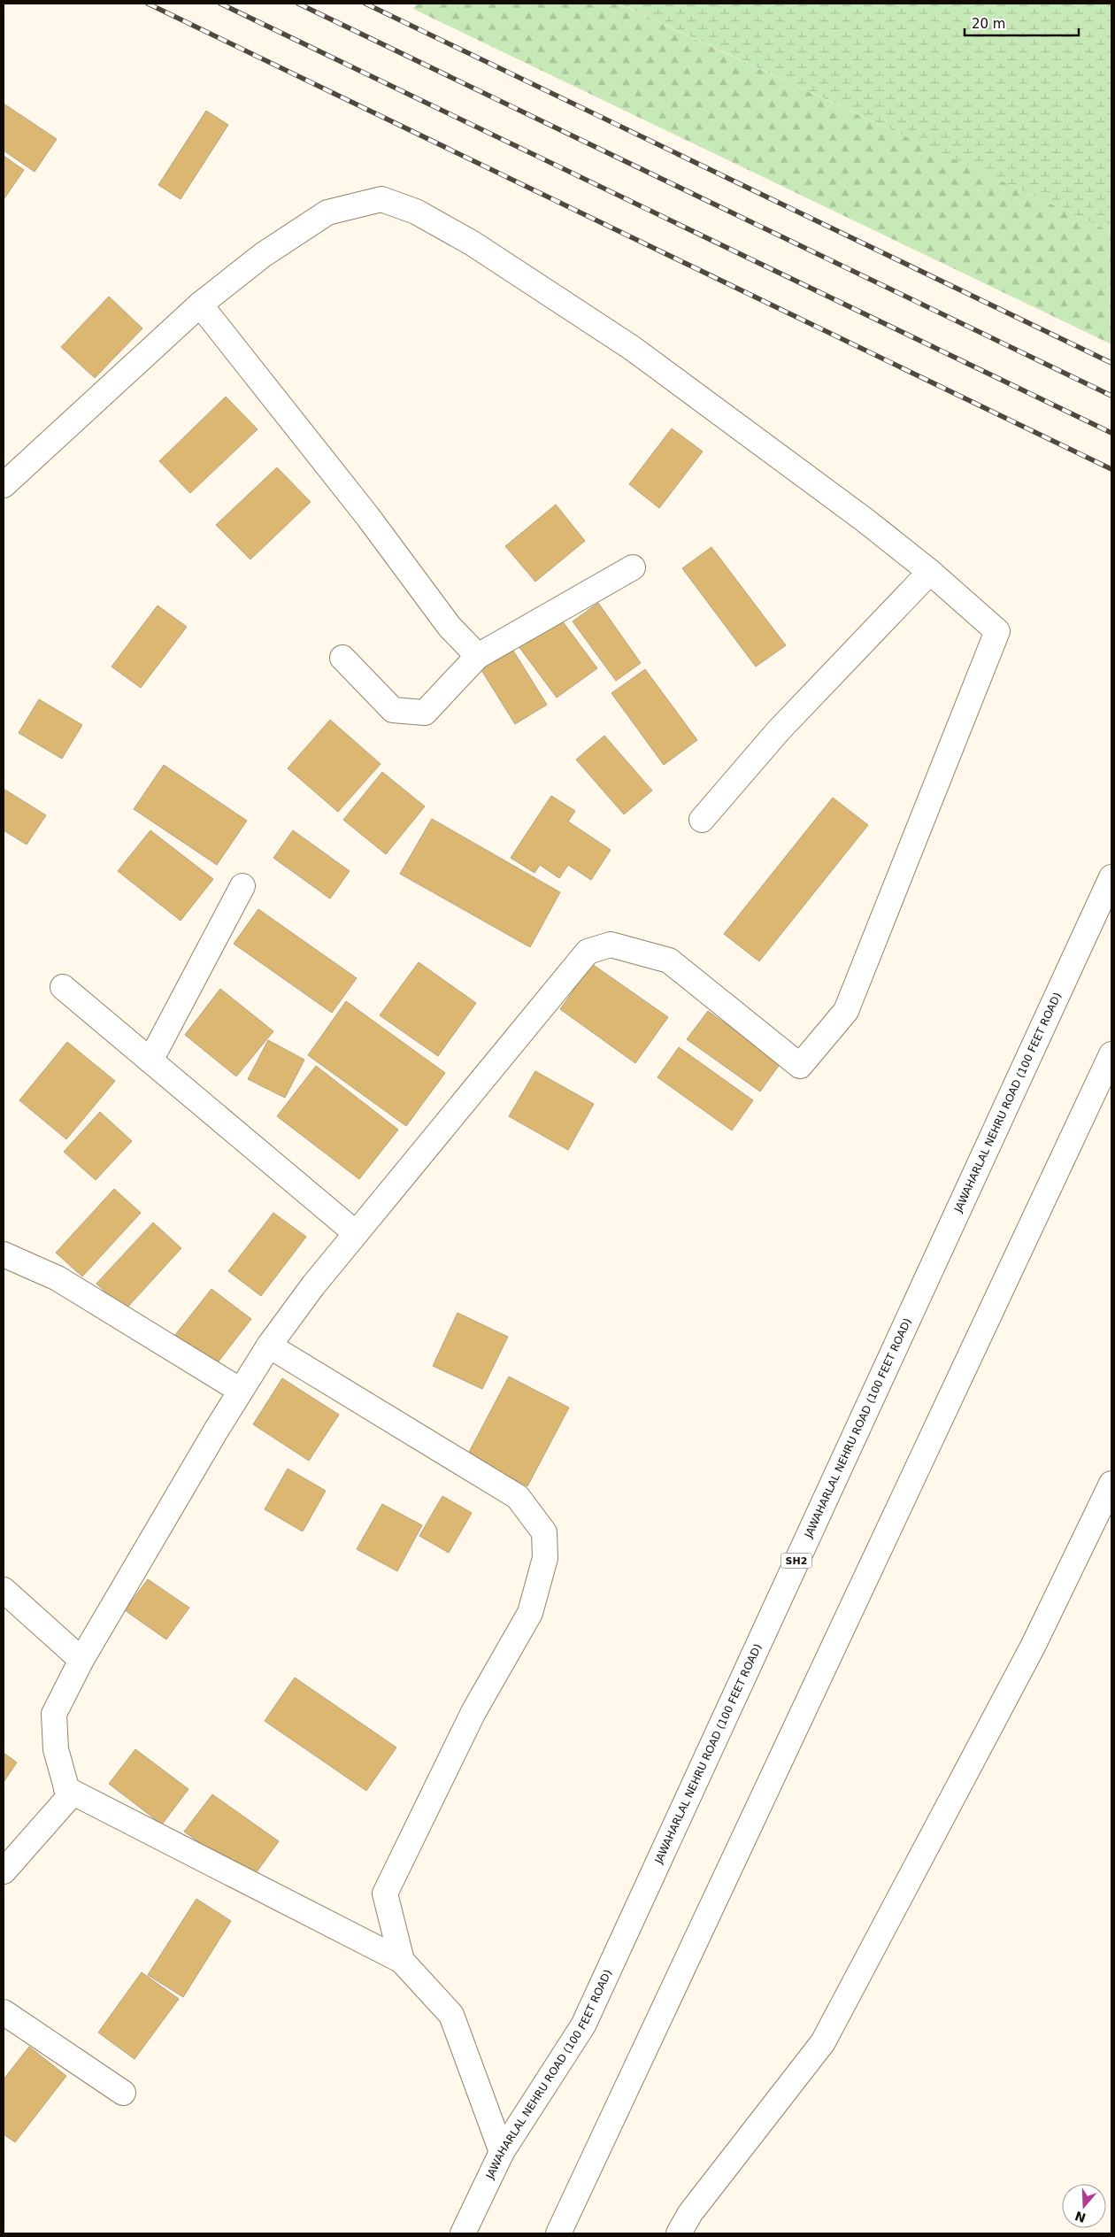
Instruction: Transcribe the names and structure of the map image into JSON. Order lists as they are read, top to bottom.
{
  "streets": {
    "street": ["JAWAHARLAL NEHRU ROAD (100 FEET ROAD)", "SH2"]
  },
  "scale_bar": "20 m",
  "north": "bottom"
}
